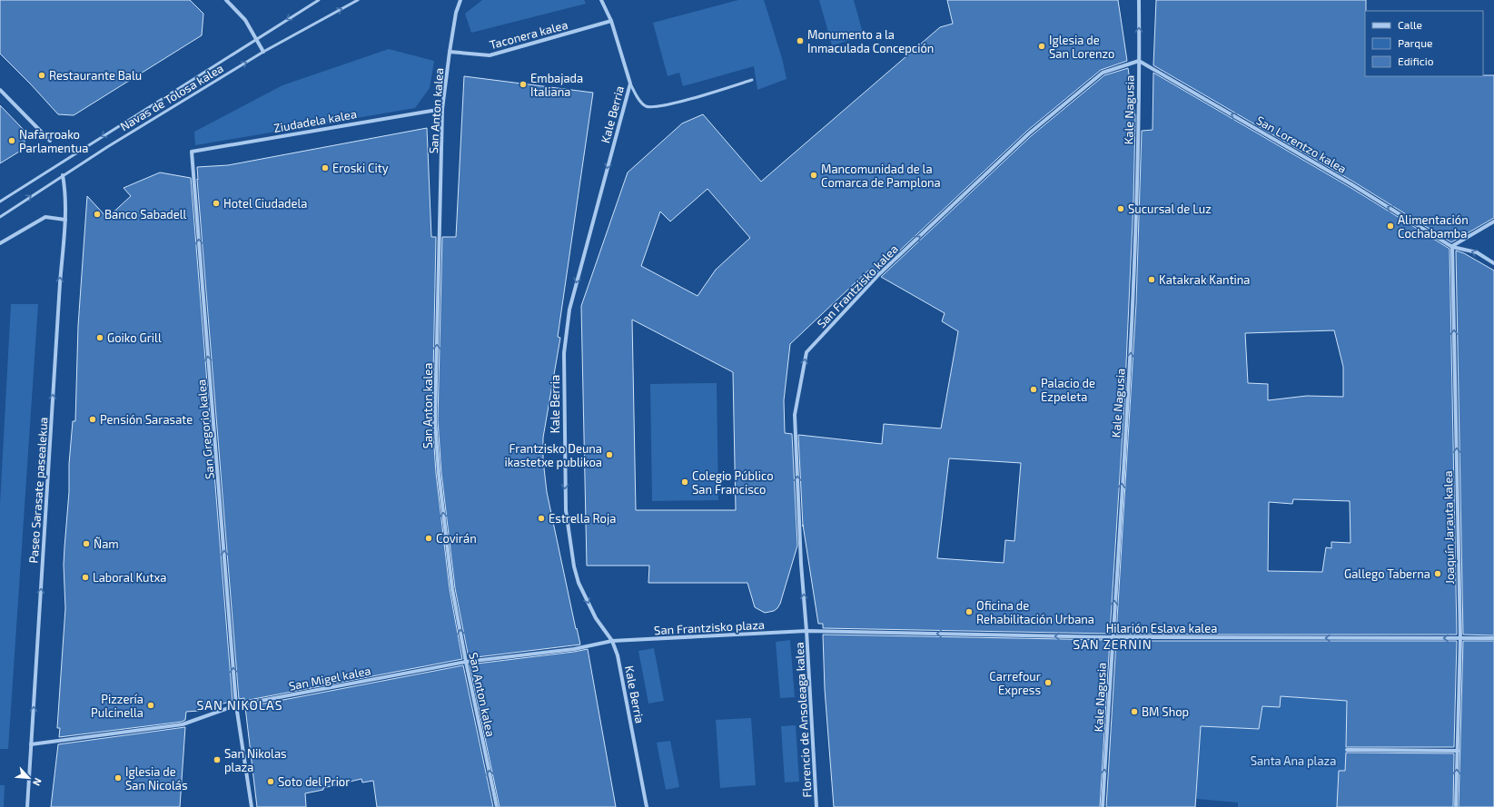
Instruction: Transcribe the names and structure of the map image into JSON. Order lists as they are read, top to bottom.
{
  "streets": {
    "street": [
      "Taconera kalea",
      "Kale Nagusia",
      "San Anton kalea",
      "Kale Berria",
      "Ziudadela kalea",
      "San Lorentzo kalea",
      "San Frantzisko kalea",
      "San Gregorio kalea",
      "Paseo Sarasate pasealekua",
      "Joaquín Jarauta kalea",
      "San Frantzisko plaza",
      "Hilarión Eslava kalea",
      "San Migel kalea",
      "Florencio de Ansoleaga kalea"
    ],
    "lane": ["Navas de Tolosa kalea"]
  },
  "crossings": [
    ["Taconera kalea", "San Anton kalea"],
    ["Taconera kalea", "Kale Berria"],
    ["Navas de Tolosa kalea", "Paseo Sarasate pasealekua"],
    ["Kale Nagusia", "San Lorentzo kalea"],
    ["Kale Nagusia", "San Frantzisko kalea"],
    ["Kale Nagusia", "Hilarión Eslava kalea"],
    ["San Anton kalea", "Ziudadela kalea"],
    ["San Anton kalea", "San Migel kalea"],
    ["Kale Berria", "San Frantzisko plaza"],
    ["Kale Berria", "San Migel kalea"],
    ["Ziudadela kalea", "San Gregorio kalea"],
    ["San Lorentzo kalea", "San Frantzisko kalea"],
    ["San Lorentzo kalea", "Joaquín Jarauta kalea"],
    ["San Frantzisko kalea", "San Frantzisko plaza"],
    ["San Frantzisko kalea", "Hilarión Eslava kalea"],
    ["San Frantzisko kalea", "Florencio de Ansoleaga kalea"],
    ["San Gregorio kalea", "San Migel kalea"],
    ["Paseo Sarasate pasealekua", "San Migel kalea"],
    ["Joaquín Jarauta kalea", "Hilarión Eslava kalea"],
    ["San Frantzisko plaza", "Hilarión Eslava kalea"],
    ["San Frantzisko plaza", "San Migel kalea"],
    ["San Frantzisko plaza", "Florencio de Ansoleaga kalea"],
    ["Hilarión Eslava kalea", "Florencio de Ansoleaga kalea"]
  ],
  "one_way": [
    "Kale Nagusia",
    "San Anton kalea",
    "Kale Berria",
    "San Lorentzo kalea",
    "San Frantzisko kalea",
    "San Gregorio kalea",
    "Paseo Sarasate pasealekua",
    "Joaquín Jarauta kalea",
    "Hilarión Eslava kalea"
  ],
  "districts": ["SAN ZERNIN", "SAN NIKOLAS"],
  "parks": ["Santa Ana plaza"],
  "places": [
    "Monumento a la Inmaculada Concepción",
    "Iglesia de San Lorenzo",
    "Restaurante Balu",
    "Embajada Italiana",
    "Nafarroako Parlamentua",
    "Eroski City",
    "Mancomunidad de la Comarca de Pamplona",
    "Hotel Ciudadela",
    "Sucursal de Luz",
    "Banco Sabadell",
    "Alimentación Cochabamba",
    "Katakrak Kantina",
    "Goiko Grill",
    "Palacio de Ezpeleta",
    "Pensión Sarasate",
    "Frantzisko Deuna ikastetxe publikoa",
    "Colegio Público San Francisco",
    "Estrella Roja",
    "Covirán",
    "Ñam",
    "Gallego Taberna",
    "Laboral Kutxa",
    "Oficina de Rehabilitación Urbana",
    "Carrefour Express",
    "Pizzería Pulcinella",
    "BM Shop",
    "San Nikolas plaza",
    "Iglesia de San Nicolás",
    "Soto del Prior"
  ],
  "legend": ["Calle", "Parque", "Edificio"],
  "north": "bottom right"
}
